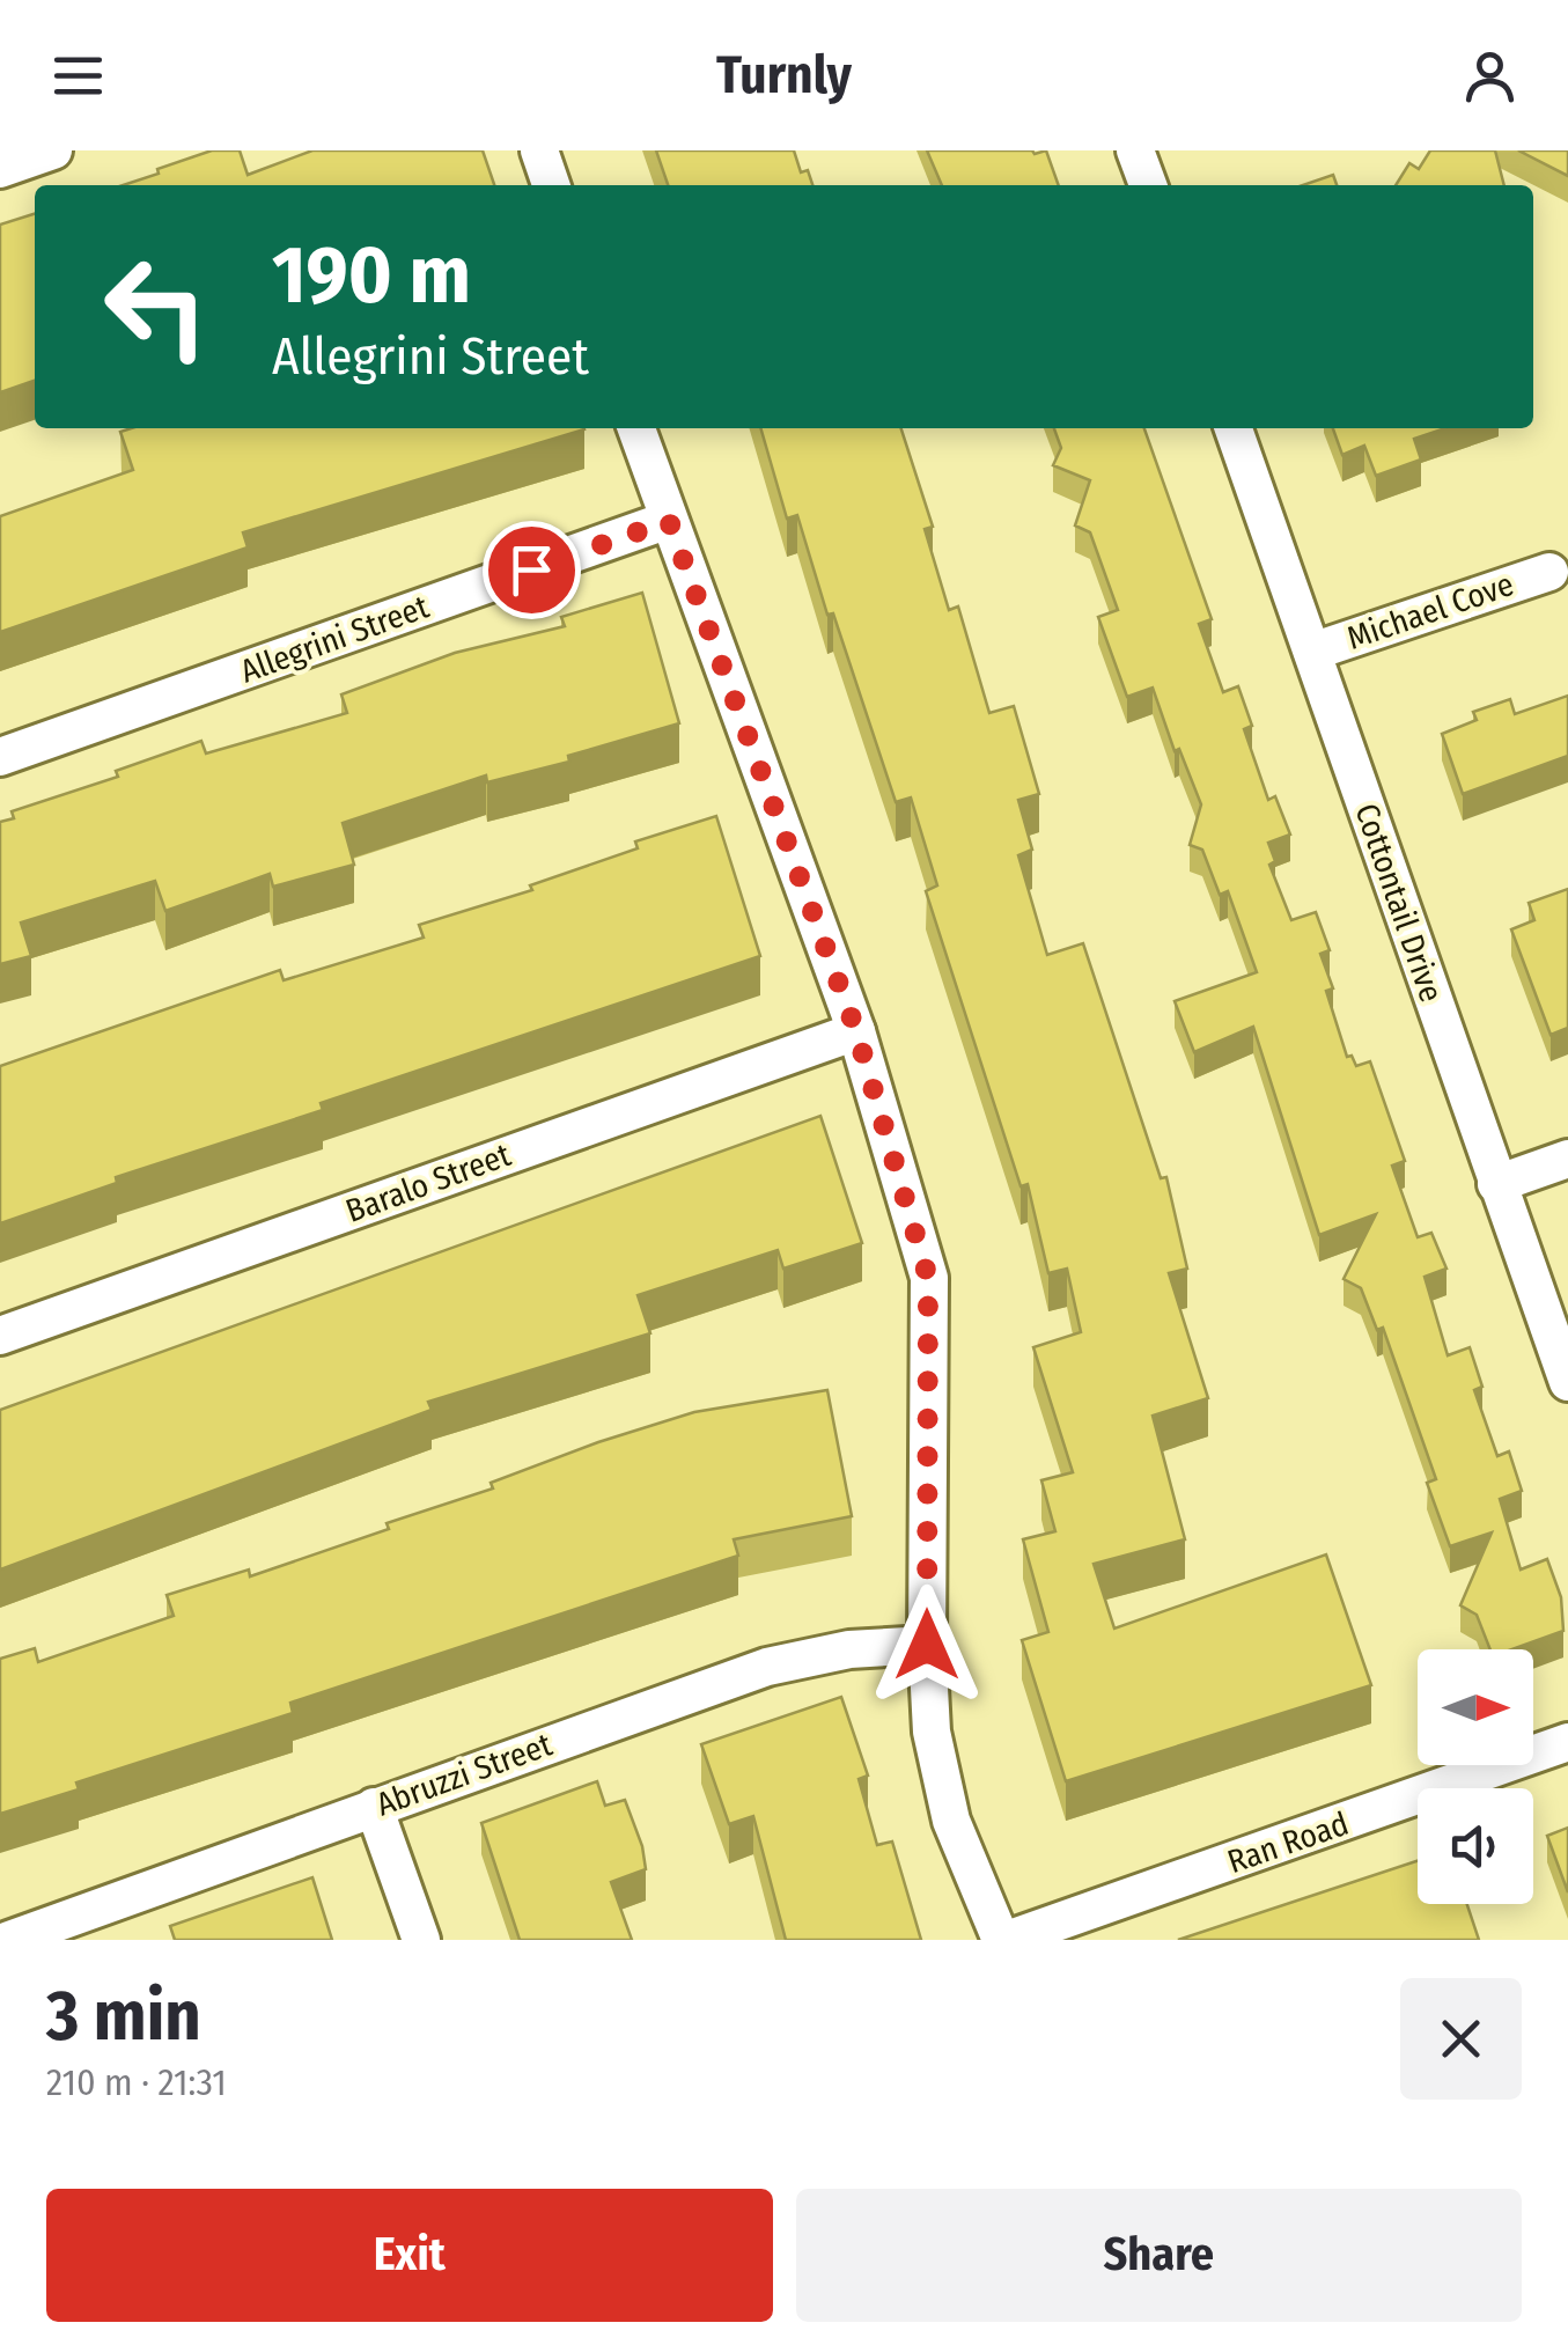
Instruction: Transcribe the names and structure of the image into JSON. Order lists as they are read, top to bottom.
{
  "streets": {
    "street": [
      "Michael Cove",
      "Allegrini Street",
      "Cottontail Drive",
      "Baralo Street",
      "Abruzzi Street",
      "Ran Road"
    ]
  },
  "crossings": [
    ["Michael Cove", "Cottontail Drive"]
  ],
  "north": "right",
  "page": {
    "header": "Turnly",
    "turn": ["190 m", "Allegrini Street"],
    "heading": ["3 min", "210 m · 21:31"],
    "buttons": ["Exit", "Share"]
  }
}
